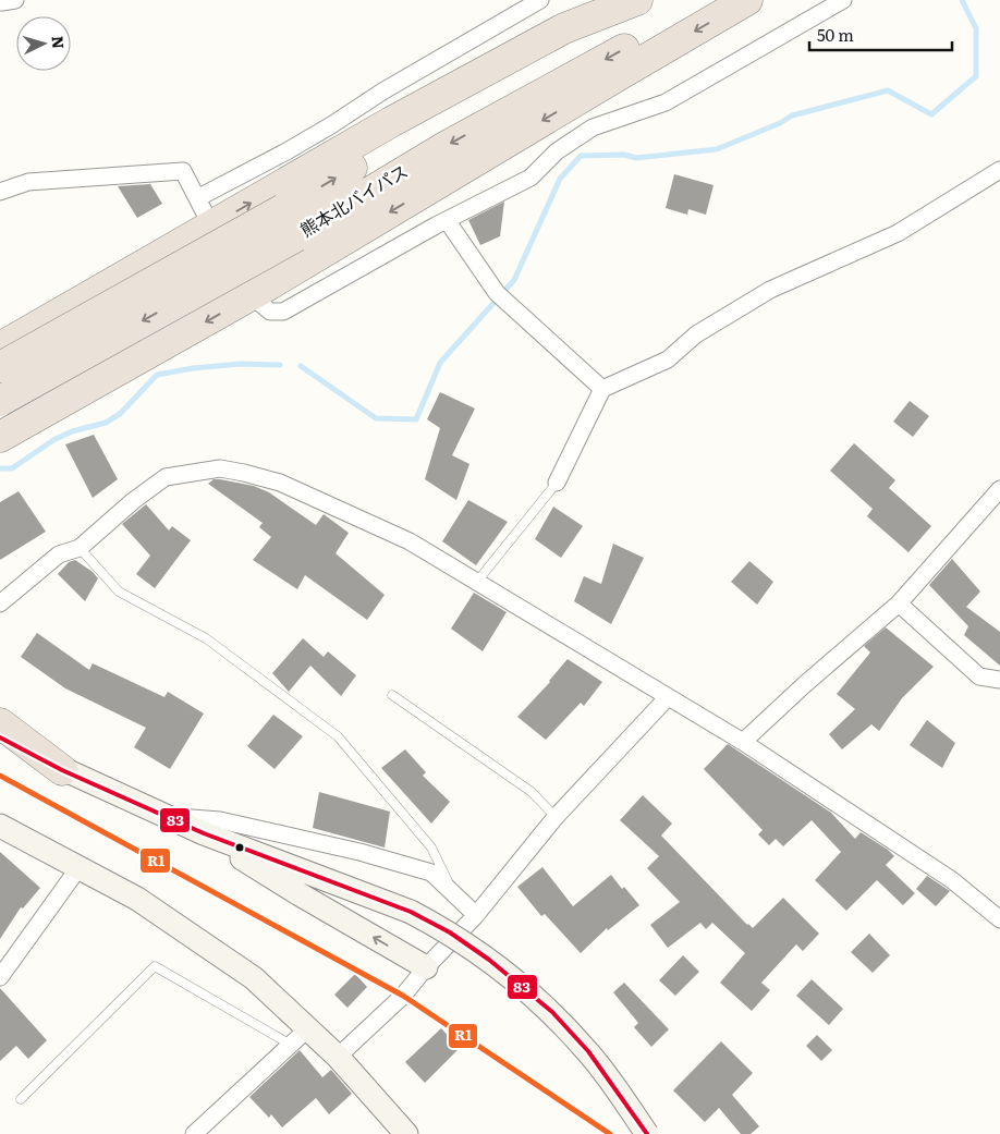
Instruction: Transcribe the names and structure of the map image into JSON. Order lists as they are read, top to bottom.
{
  "streets": {
    "highway": ["熊本北バイパス"]
  },
  "lines": ["transit line 83", "transit line R1"],
  "scale_bar": "50 m",
  "north": "right"
}
